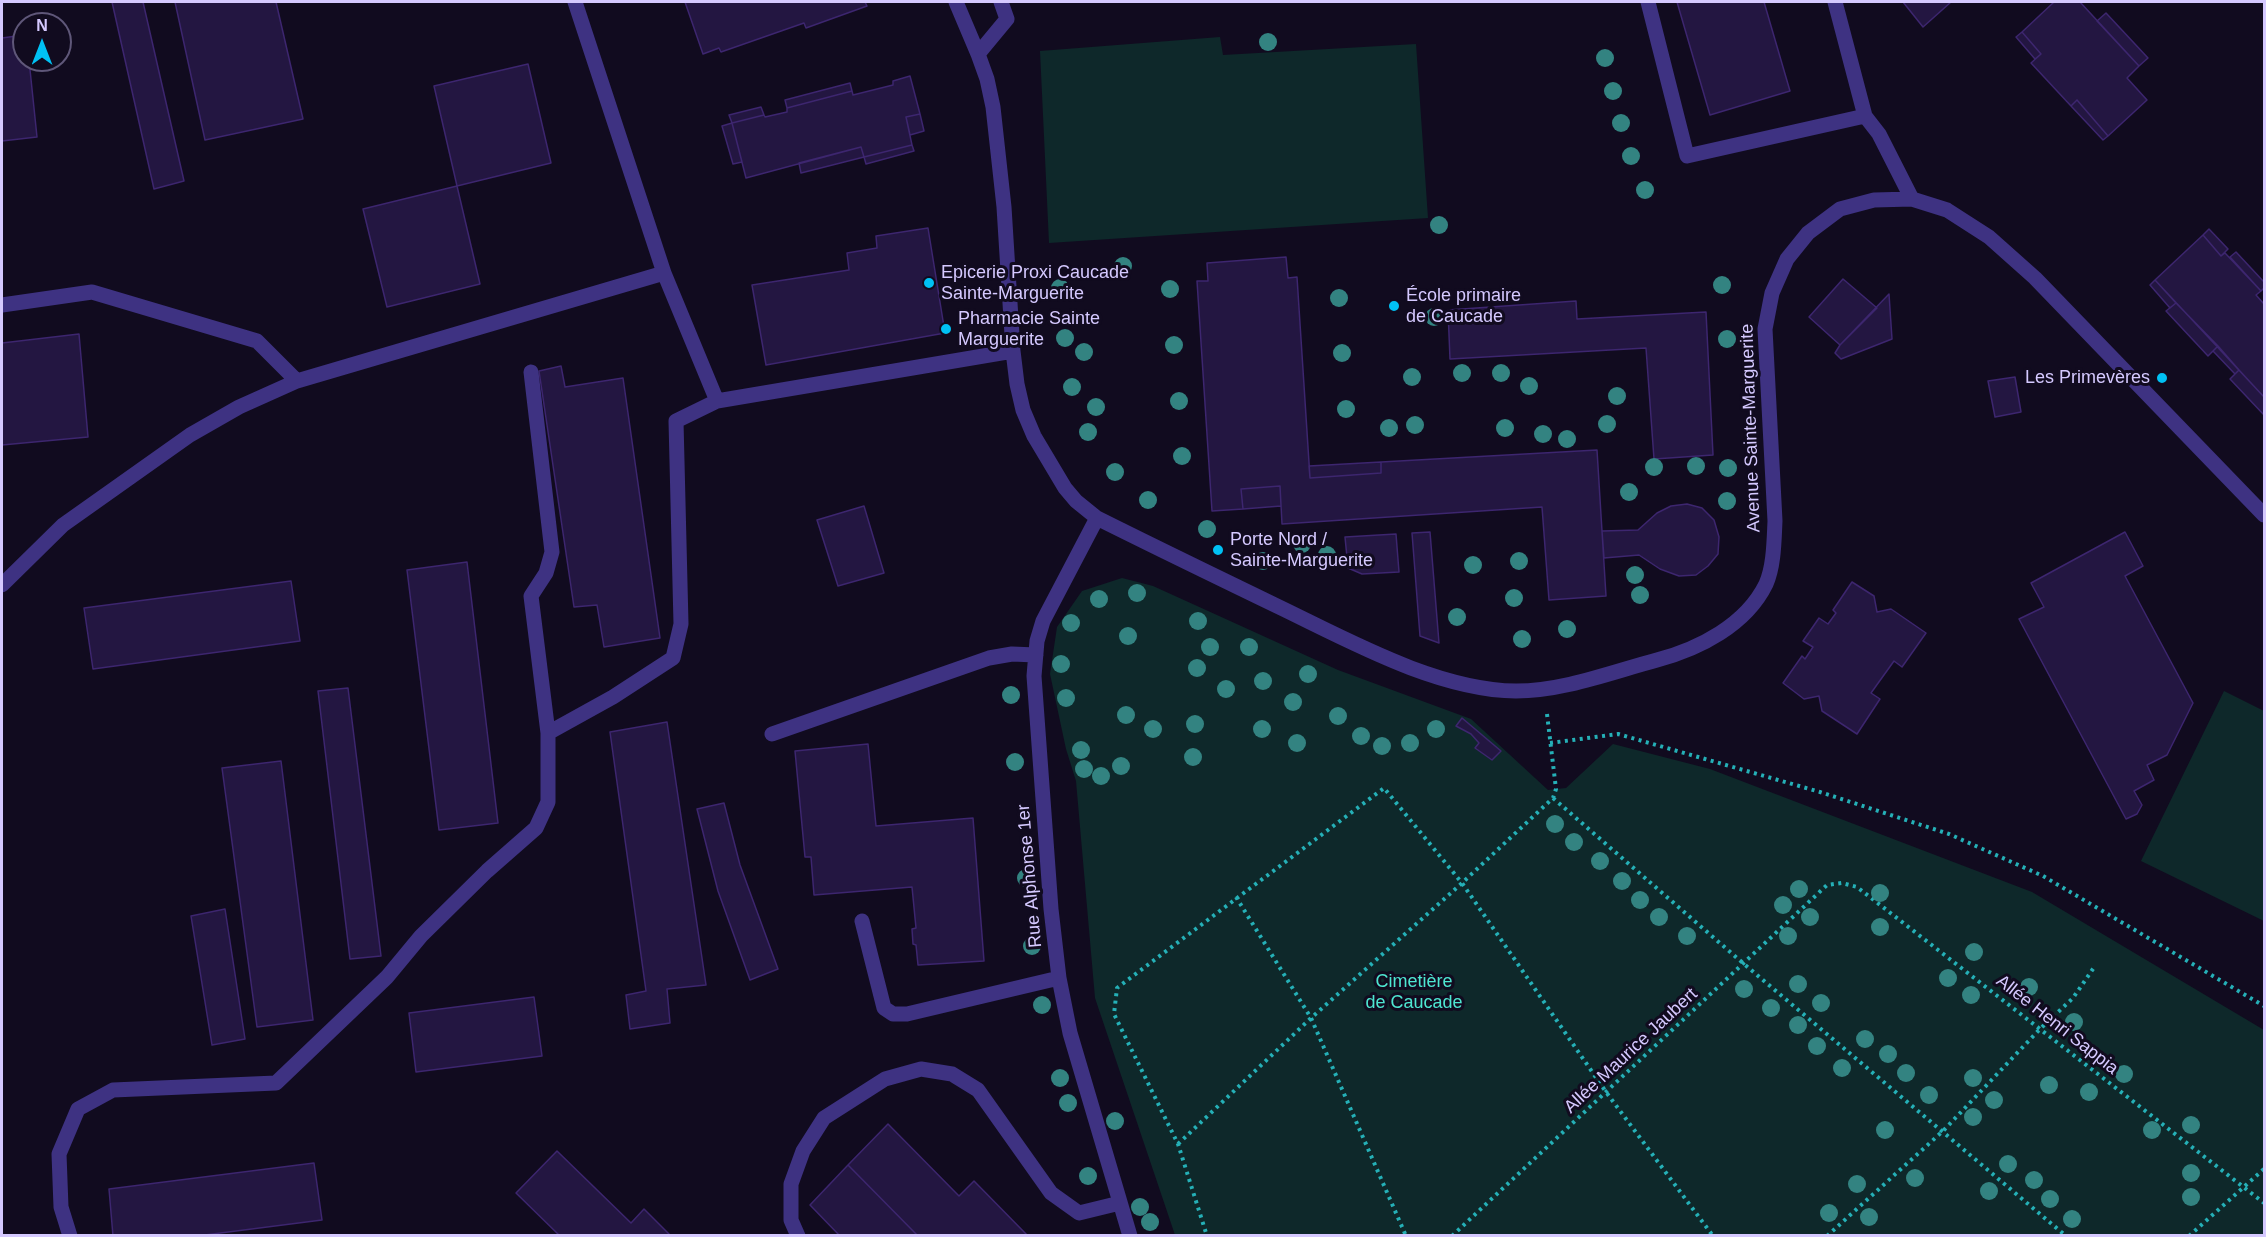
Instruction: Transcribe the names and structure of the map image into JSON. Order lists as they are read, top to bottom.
{
  "streets": {
    "street": ["Avenue Sainte-Marguerite", "Rue Alphonse 1er"],
    "path": ["Allée Henri Sappia", "Allée Maurice Jaubert"]
  },
  "crossings": [
    ["Avenue Sainte-Marguerite", "Rue Alphonse 1er"],
    ["Allée Henri Sappia", "Allée Maurice Jaubert"]
  ],
  "parks": ["Cimetière de Caucade"],
  "places": [
    "Epicerie Proxi Caucade Sainte-Marguerite",
    "École primaire de Caucade",
    "Pharmacie Sainte Marguerite",
    "Les Primevères",
    "Porte Nord / Sainte-Marguerite"
  ],
  "north": "top"
}
